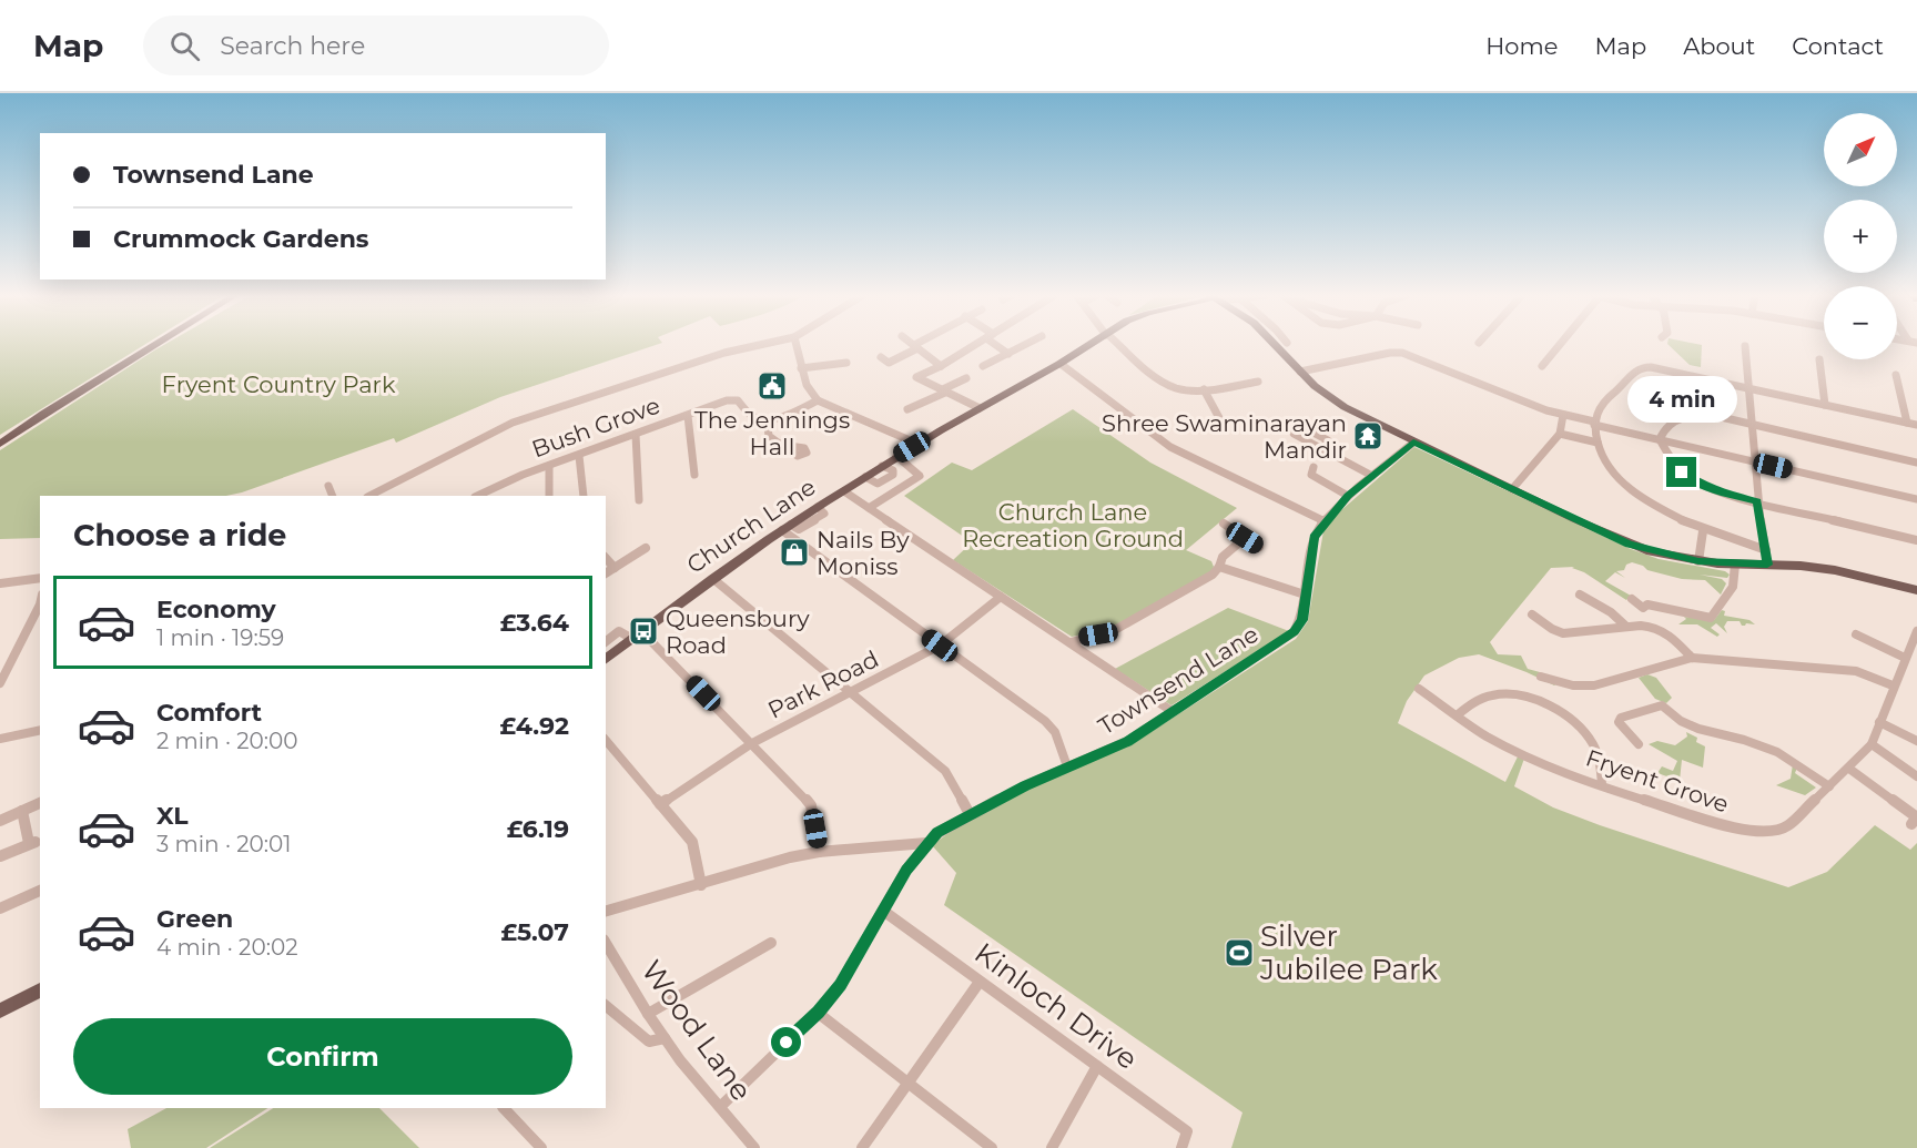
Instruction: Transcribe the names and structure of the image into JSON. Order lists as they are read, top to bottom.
{
  "streets": {
    "main road": ["Church Lane"],
    "street": [
      "Bush Grove",
      "Townsend Lane",
      "Park Road",
      "Fryent Grove",
      "Kinloch Drive",
      "Wood Lane"
    ]
  },
  "crossings": [
    ["Townsend Lane", "Kinloch Drive"],
    ["Townsend Lane", "Wood Lane"]
  ],
  "parks": ["Fryent Country Park", "Church Lane Recreation Ground"],
  "places": {
    "public building": ["The Jennings Hall"],
    "temple": ["Shree Swaminarayan Mandir"],
    "shop": ["Nails By Moniss"],
    "bus stop": ["Queensbury Road"],
    "sports": ["Silver Jubilee Park"]
  },
  "north": "top right",
  "page": {
    "header": "Map",
    "search": "Search here",
    "nav": [
      "Home",
      "Map",
      "About",
      "Contact"
    ],
    "map_buttons": ["+", "−"],
    "banner": ["Townsend Lane", "Crummock Gardens"],
    "bubble": "4 min",
    "heading": "Choose a ride",
    "list": [
      {
        "name": "Economy",
        "note": "1 min · 19:59",
        "value": "£3.64"
      },
      {
        "name": "Comfort",
        "note": "2 min · 20:00",
        "value": "£4.92"
      },
      {
        "name": "XL",
        "note": "3 min · 20:01",
        "value": "£6.19"
      },
      {
        "name": "Green",
        "note": "4 min · 20:02",
        "value": "£5.07"
      }
    ],
    "buttons": "Confirm"
  }
}
